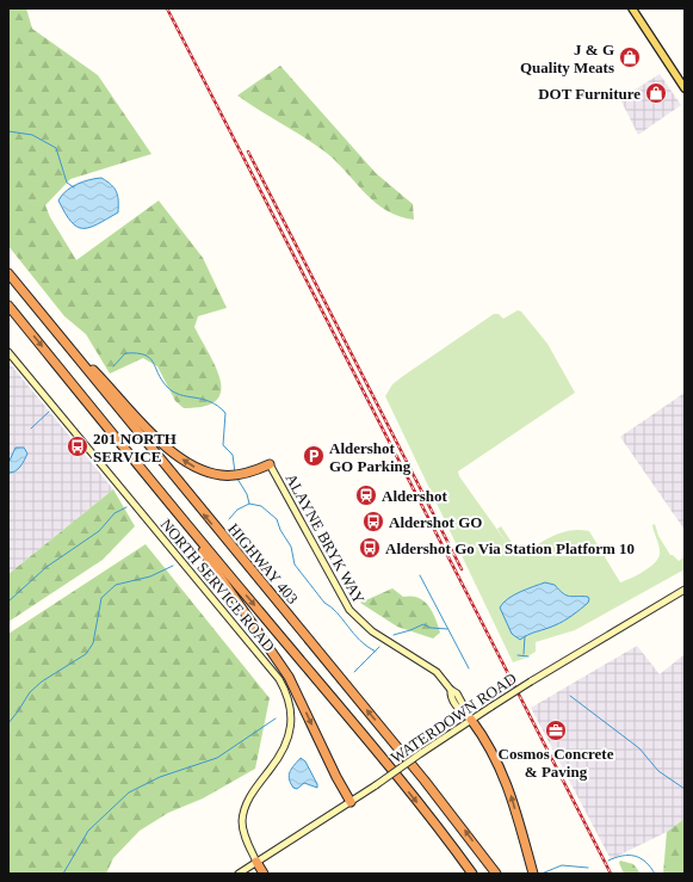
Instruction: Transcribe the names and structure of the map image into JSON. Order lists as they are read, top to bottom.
{
  "streets": {
    "highway": ["HIGHWAY 403"],
    "street": ["ALAYNE BRYK WAY", "NORTH SERVICE ROAD", "WATERDOWN ROAD"]
  },
  "crossings": [
    ["ALAYNE BRYK WAY", "WATERDOWN ROAD"],
    ["NORTH SERVICE ROAD", "WATERDOWN ROAD"]
  ],
  "places": {
    "shop": ["J & G Quality Meats", "DOT Furniture"],
    "bus stop": ["201 NORTH SERVICE", "Aldershot GO", "Aldershot Go Via Station Platform 10"],
    "parking": ["Aldershot GO Parking"],
    "station": ["Aldershot"],
    "office": ["Cosmos Concrete & Paving"]
  }
}
